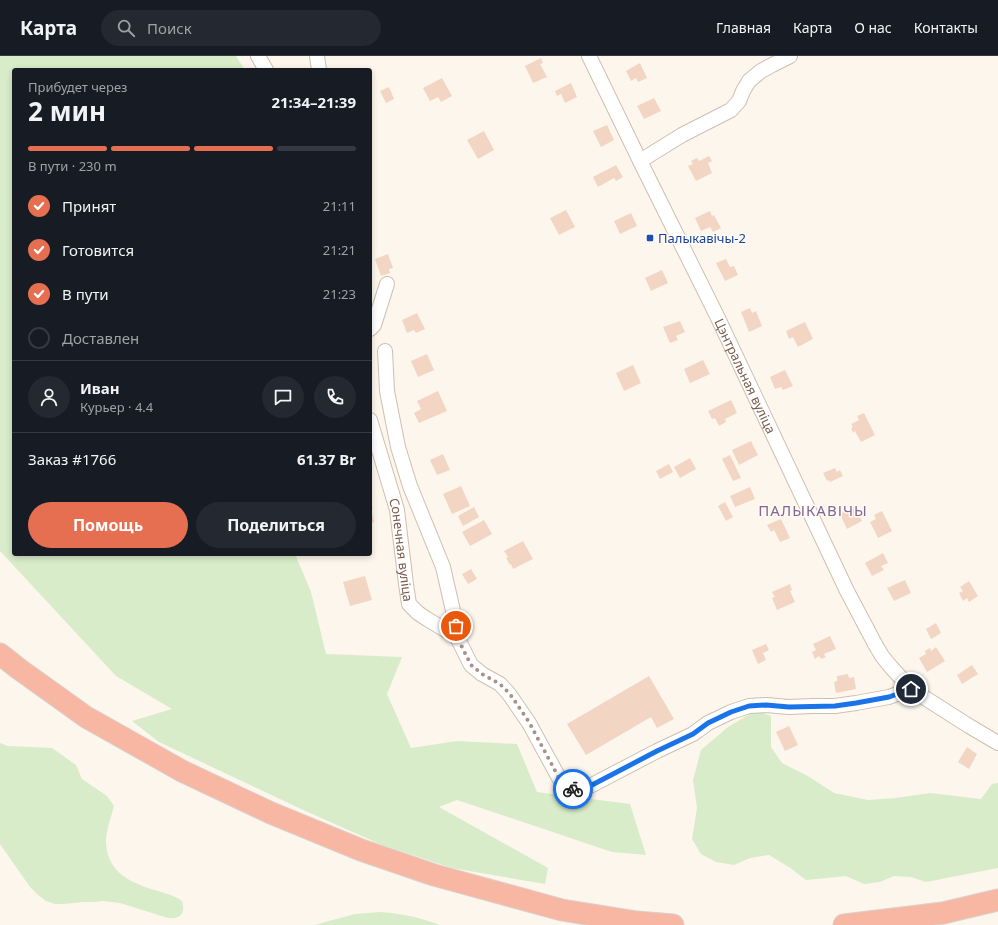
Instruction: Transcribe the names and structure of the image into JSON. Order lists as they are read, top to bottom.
{
  "streets": {
    "street": ["Цэнтральная вуліца", "Сонечная вуліца"]
  },
  "districts": ["ПАЛЫКАВІЧЫ"],
  "places": {
    "transit": ["Палыкавічы-2"]
  },
  "page": {
    "header": "Карта",
    "search": "Поиск",
    "nav": [
      "Главная",
      "Карта",
      "О нас",
      "Контакты"
    ],
    "heading": ["2 мин", "Прибудет через", "21:34–21:39"],
    "panel": [
      "Иван",
      "Курьер · 4.4",
      "Заказ #1766",
      "61.37 Br"
    ],
    "bar": "В пути · 230 m",
    "list": [
      ["Принят", "21:11"],
      ["Готовится", "21:21"],
      ["В пути", "21:23"],
      "Доставлен"
    ],
    "buttons": ["Помощь", "Поделиться"]
  }
}
